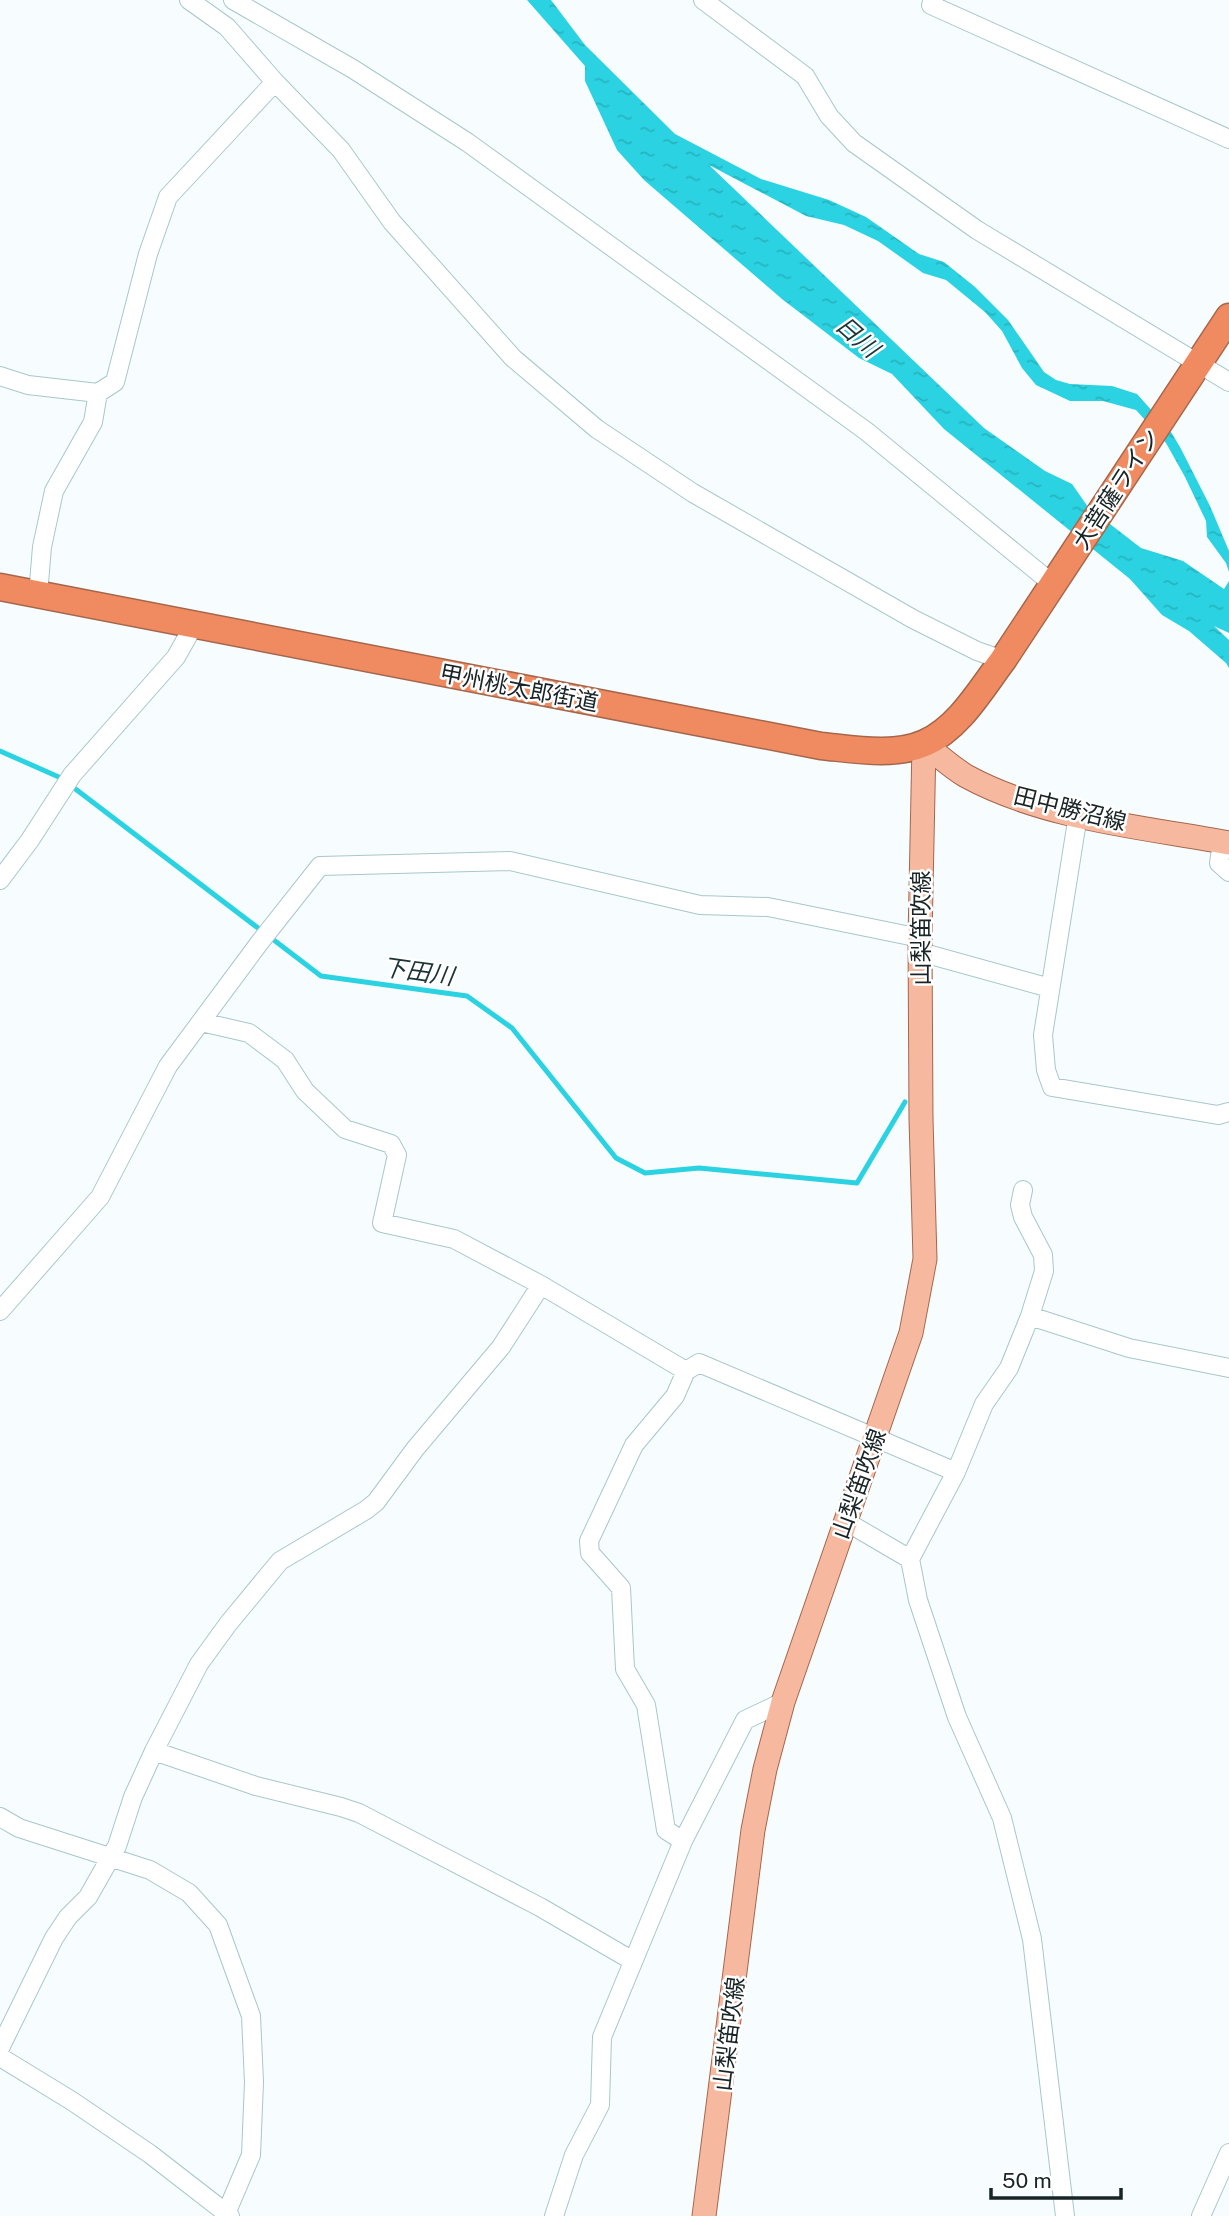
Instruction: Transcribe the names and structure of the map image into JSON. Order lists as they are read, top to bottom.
{
  "streets": {
    "highway": ["大菩薩ライン", "甲州桃太郎街道"],
    "main road": ["田中勝沼線", "山梨笛吹線"]
  },
  "crossings": [
    ["大菩薩ライン", "甲州桃太郎街道"],
    ["甲州桃太郎街道", "田中勝沼線"],
    ["甲州桃太郎街道", "山梨笛吹線"],
    ["田中勝沼線", "山梨笛吹線"]
  ],
  "water": ["日川", "下田川"],
  "scale_bar": "50 m"
}
